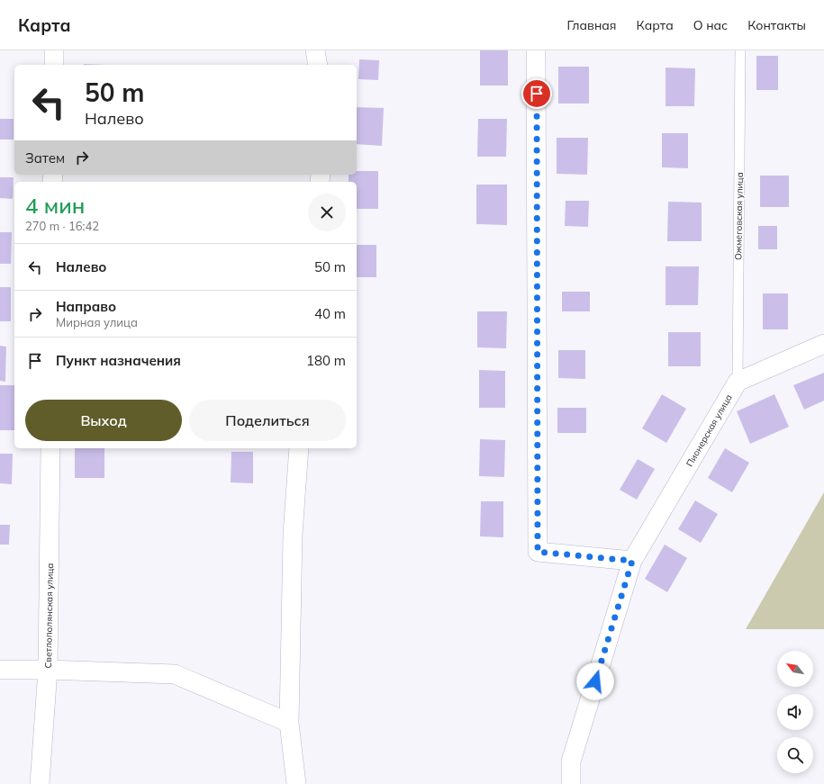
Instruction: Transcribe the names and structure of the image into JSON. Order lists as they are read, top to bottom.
{
  "streets": {
    "street": ["Пионерская улица", "Светлополянская улица"],
    "lane": ["Ожмеговская улица"]
  },
  "crossings": [
    ["Ожмеговская улица", "Пионерская улица"]
  ],
  "north": "top left",
  "page": {
    "header": "Карта",
    "nav": [
      "Главная",
      "Карта",
      "О нас",
      "Контакты"
    ],
    "turn": ["50 m", "Налево"],
    "then": "Затем",
    "heading": ["4 мин", "270 m · 16:42"],
    "list": [
      {
        "name": "Налево",
        "value": "50 m"
      },
      {
        "name": "Направо",
        "note": "Мирная улица",
        "value": "40 m"
      },
      {
        "name": "Пункт назначения",
        "value": "180 m"
      }
    ],
    "buttons": ["Выход", "Поделиться"]
  }
}
